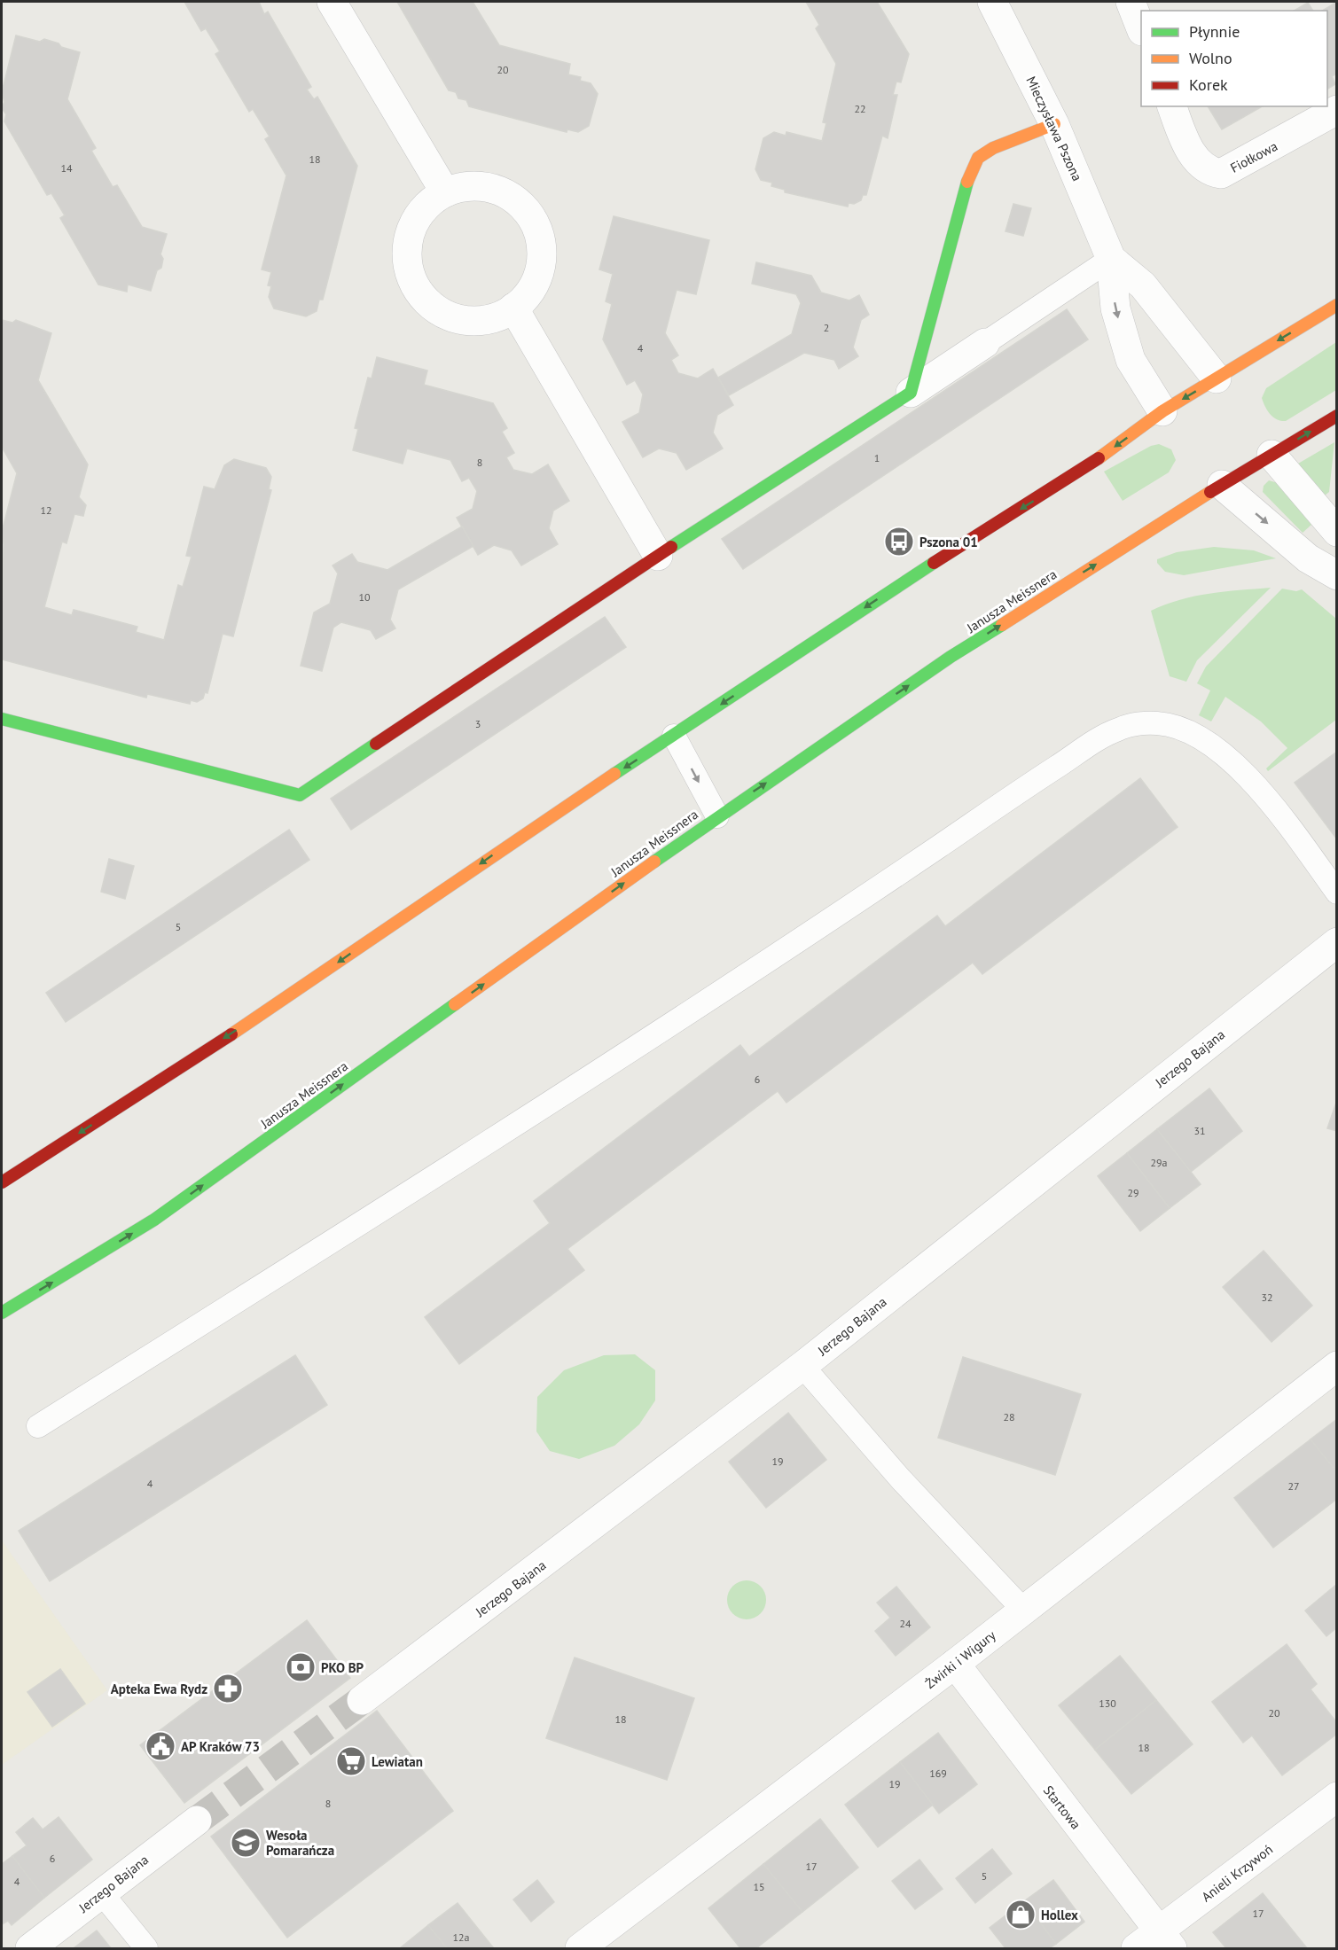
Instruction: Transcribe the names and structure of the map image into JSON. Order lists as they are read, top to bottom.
{
  "streets": {
    "main road": ["Janusza Meissnera"],
    "street": [
      "Mieczysława Pszona",
      "Fiołkowa",
      "Jerzego Bajana",
      "Żwirki i Wigury",
      "Startowa",
      "Anieli Krzywoń"
    ]
  },
  "crossings": [
    ["Żwirki i Wigury", "Startowa"],
    ["Startowa", "Anieli Krzywoń"]
  ],
  "places": {
    "bus stop": ["Pszona 01"],
    "bank": ["PKO BP"],
    "pharmacy": ["Apteka Ewa Rydz"],
    "public building": ["AP Kraków 73"],
    "supermarket": ["Lewiatan"],
    "school or university": ["Wesoła Pomarańcza"],
    "shop": ["Hollex"]
  },
  "house_numbers": [
    "20",
    "22",
    "18",
    "14",
    "2",
    "4",
    "1",
    "8",
    "12",
    "10",
    "3",
    "5",
    "6",
    "31",
    "29a",
    "29",
    "32",
    "28",
    "19",
    "4",
    "27",
    "24",
    "130",
    "20",
    "18",
    "18",
    "169",
    "19",
    "8",
    "6",
    "17",
    "5",
    "4",
    "15",
    "17",
    "12a"
  ],
  "legend": ["Płynnie", "Wolno", "Korek"]
}
